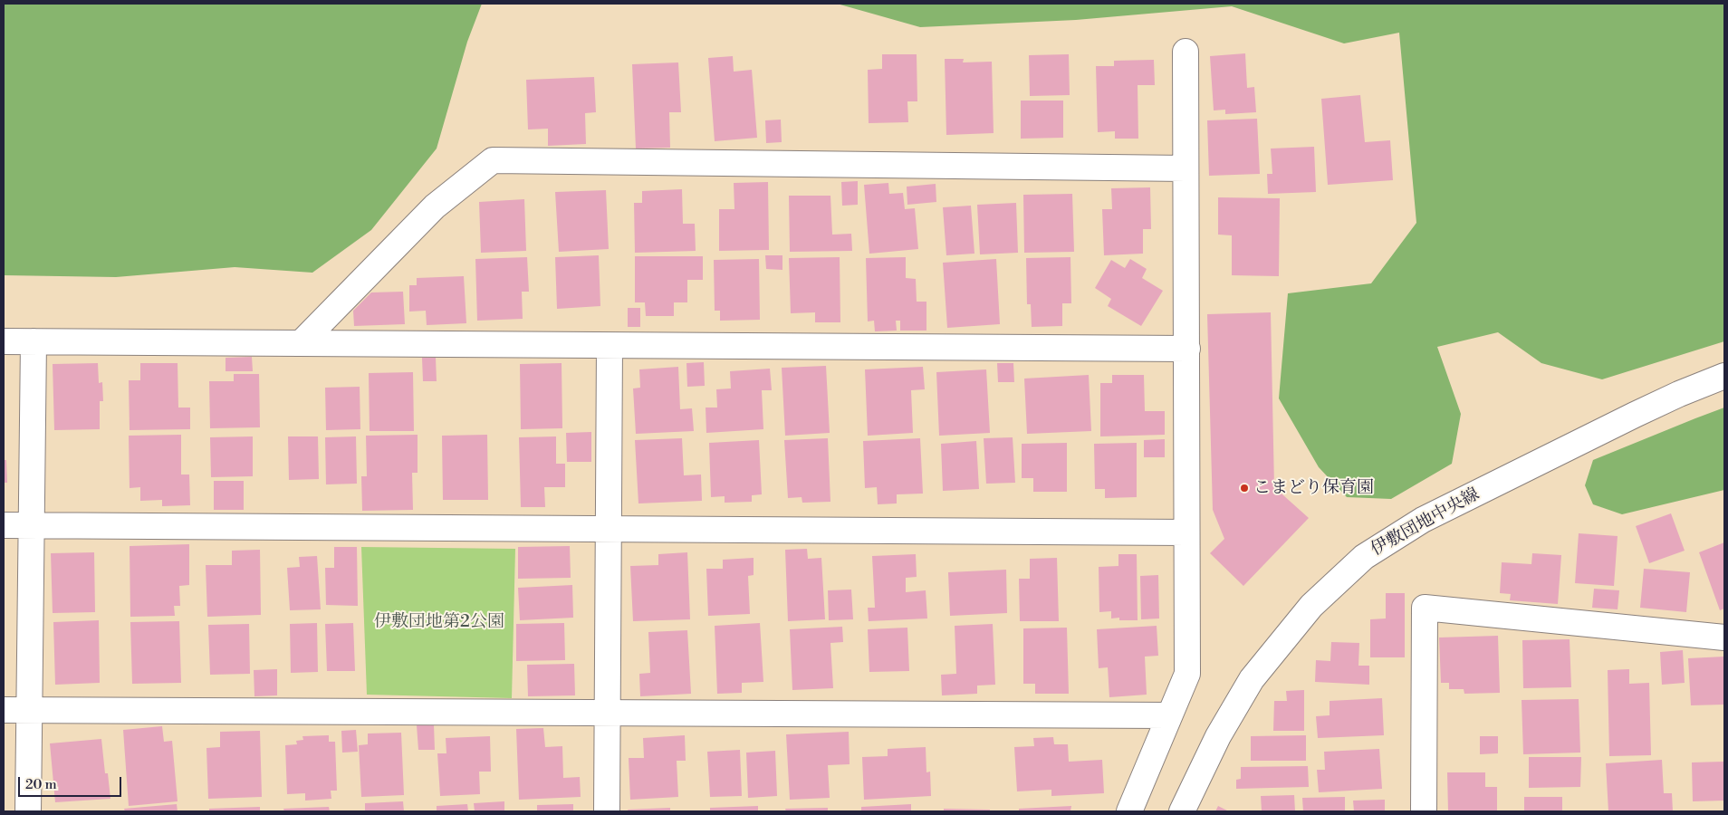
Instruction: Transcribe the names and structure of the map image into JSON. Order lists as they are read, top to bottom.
{
  "streets": {
    "street": ["伊敷団地中央線"]
  },
  "parks": ["伊敷団地第2公園"],
  "places": ["こまどり保育園"],
  "scale_bar": "20 m"
}
